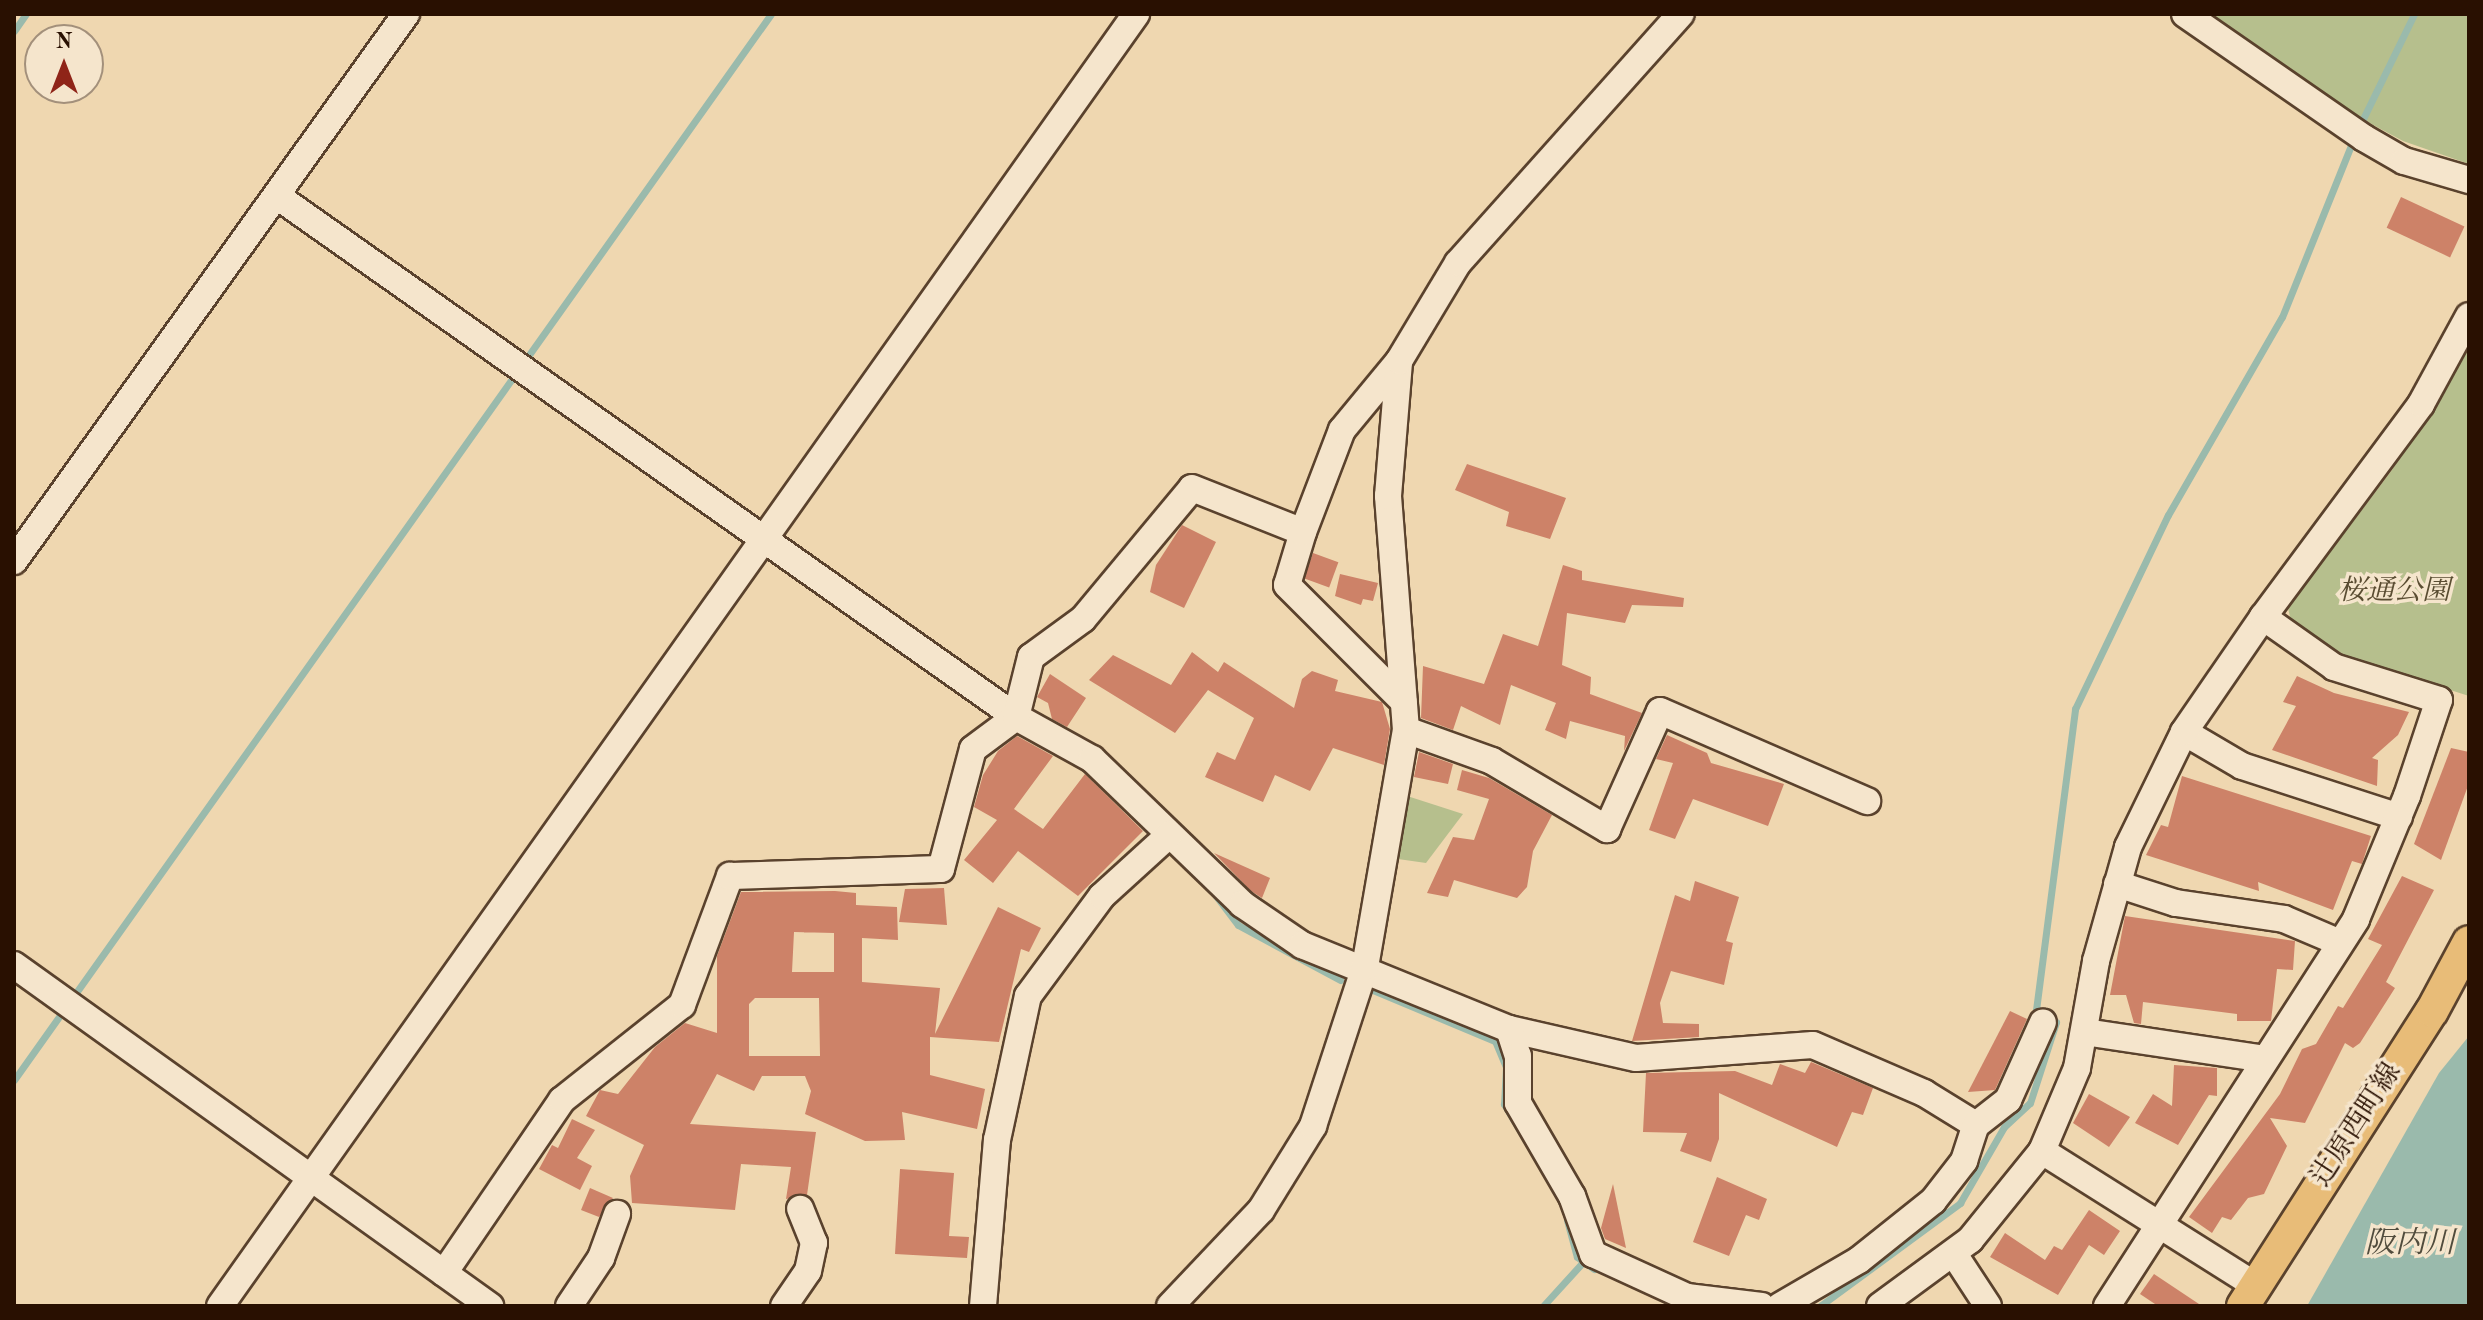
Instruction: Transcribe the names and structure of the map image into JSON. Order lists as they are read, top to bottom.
{
  "streets": {
    "main road": ["辻原西町線"]
  },
  "water": ["阪内川"],
  "parks": ["桜通公園"],
  "north": "top"
}
